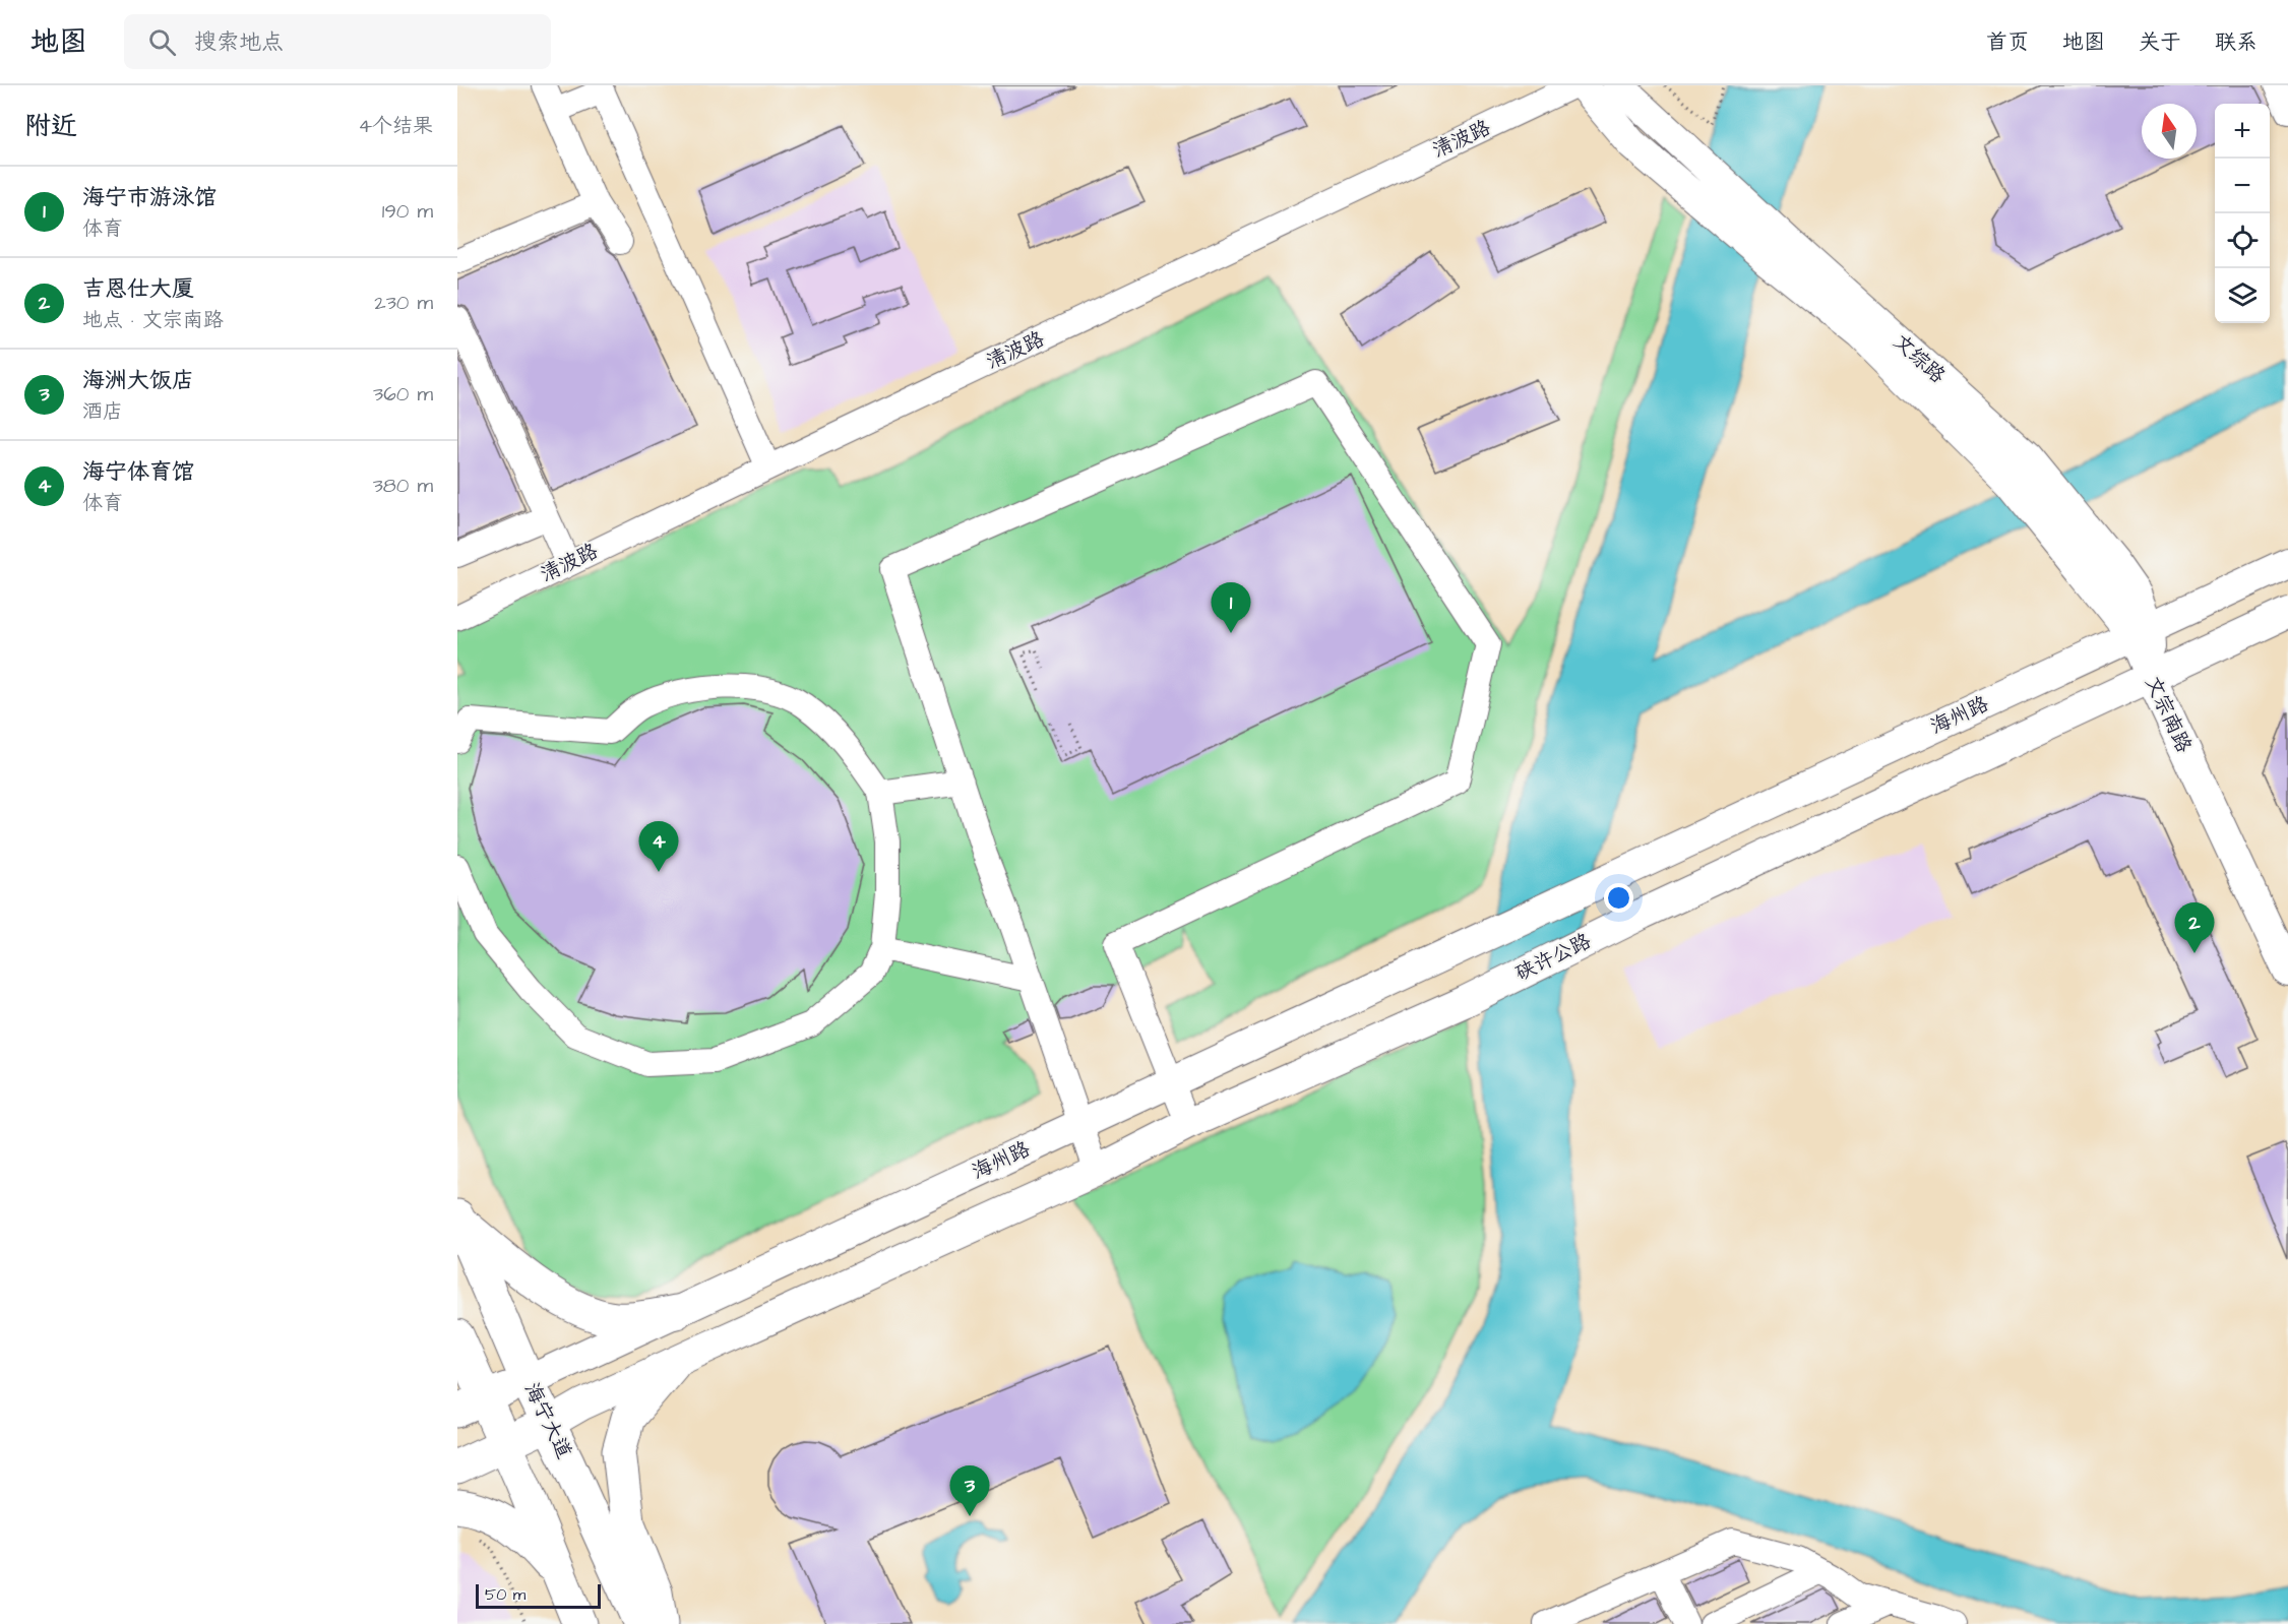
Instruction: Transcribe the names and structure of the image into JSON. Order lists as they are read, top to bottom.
{
  "streets": {
    "highway": ["海宁大道"],
    "main road": [
      "文综路",
      "文宗南路",
      "海州路",
      "硖许公路"
    ],
    "street": ["清波路"]
  },
  "crossings": [
    ["文综路", "文宗南路"],
    ["文综路", "海州路"],
    ["文综路", "硖许公路"],
    ["文宗南路", "硖许公路"],
    ["海州路", "海宁大道"]
  ],
  "scale_bar": "50 m",
  "north": "top",
  "page": {
    "header": "地图",
    "search": "搜索地点",
    "nav": [
      "首页",
      "地图",
      "关于",
      "联系"
    ],
    "heading": ["附近", "4个结果"],
    "map_buttons": ["+", "−"],
    "list": [
      {
        "mark": "1",
        "name": "海宁市游泳馆",
        "note": "体育",
        "value": "190 m"
      },
      {
        "mark": "2",
        "name": "吉恩仕大厦",
        "note": "地点 · 文宗南路",
        "value": "230 m"
      },
      {
        "mark": "3",
        "name": "海洲大饭店",
        "note": "酒店",
        "value": "360 m"
      },
      {
        "mark": "4",
        "name": "海宁体育馆",
        "note": "体育",
        "value": "380 m"
      }
    ],
    "pins": [
      "1",
      "4",
      "2",
      "3"
    ],
    "scale": "50 m"
  }
}
